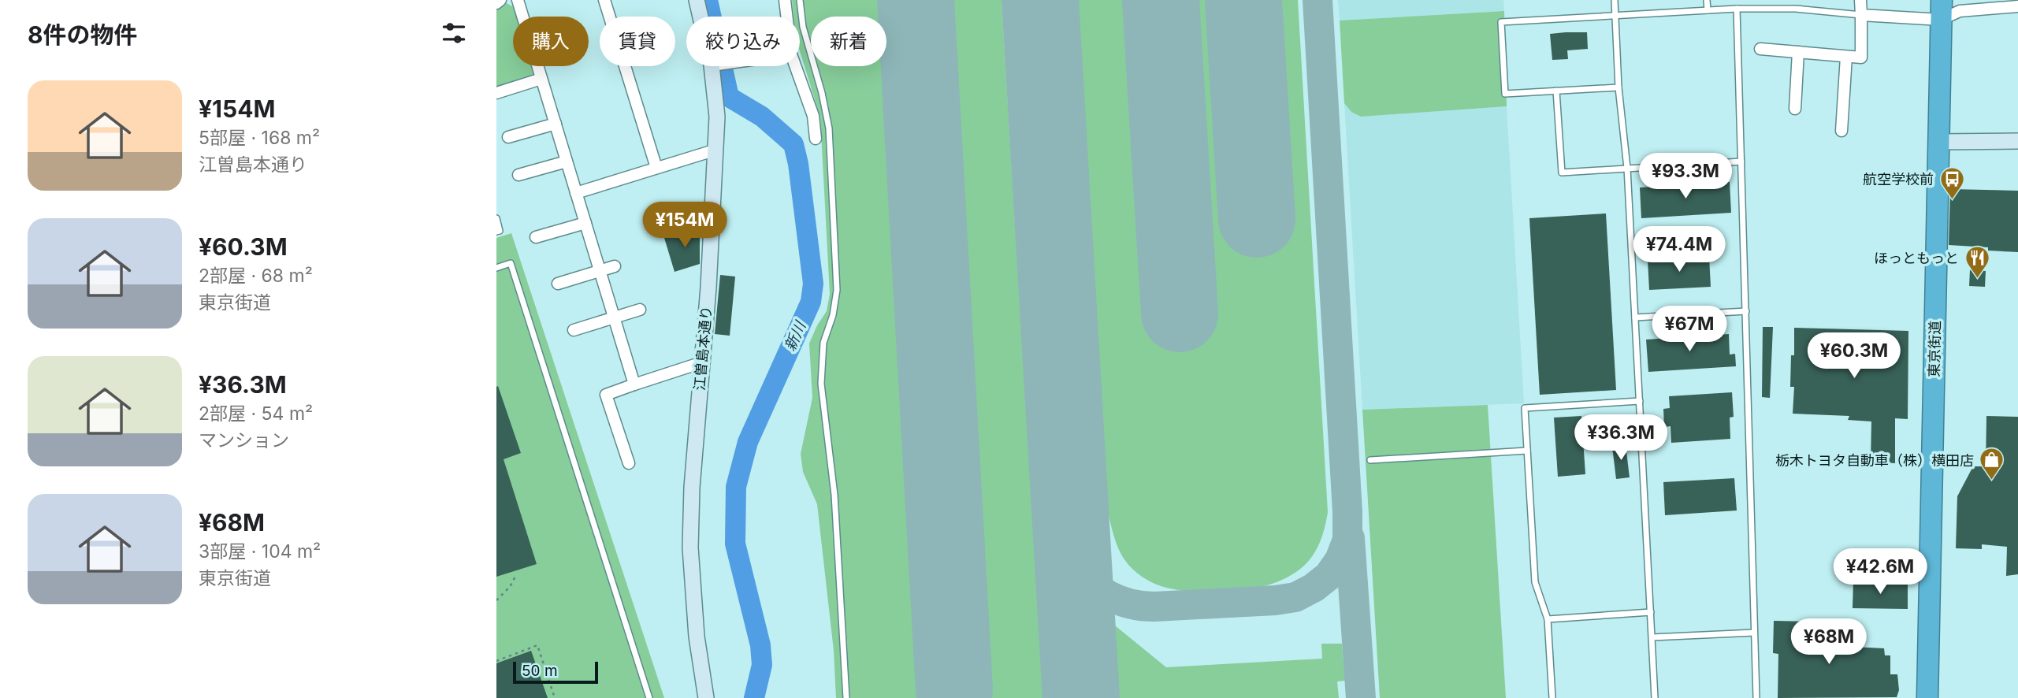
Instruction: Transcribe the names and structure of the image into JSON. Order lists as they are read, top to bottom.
{
  "streets": {
    "highway": ["東京街道"],
    "street": ["江曽島本通り"]
  },
  "water": ["新川"],
  "places": {
    "bus stop": ["航空学校前"],
    "restaurant": ["ほっともっと"],
    "shop": ["栃木トヨタ自動車（株）横田店"]
  },
  "scale_bar": "50 m",
  "page": {
    "heading": "8件の物件",
    "chip": [
      "購入",
      "賃貸",
      "絞り込み",
      "新着"
    ],
    "list": [
      {
        "name": "¥154M",
        "note": "5部屋 · 168 m² · 江曽島本通り"
      },
      {
        "name": "¥60.3M",
        "note": "2部屋 · 68 m² · 東京街道"
      },
      {
        "name": "¥36.3M",
        "note": "2部屋 · 54 m² · マンション"
      },
      {
        "name": "¥68M",
        "note": "3部屋 · 104 m² · 東京街道"
      }
    ],
    "price": [
      "¥93.3M",
      "¥154M",
      "¥74.4M",
      "¥67M",
      "¥60.3M",
      "¥36.3M",
      "¥42.6M",
      "¥68M"
    ],
    "scale": "50 m"
  }
}
